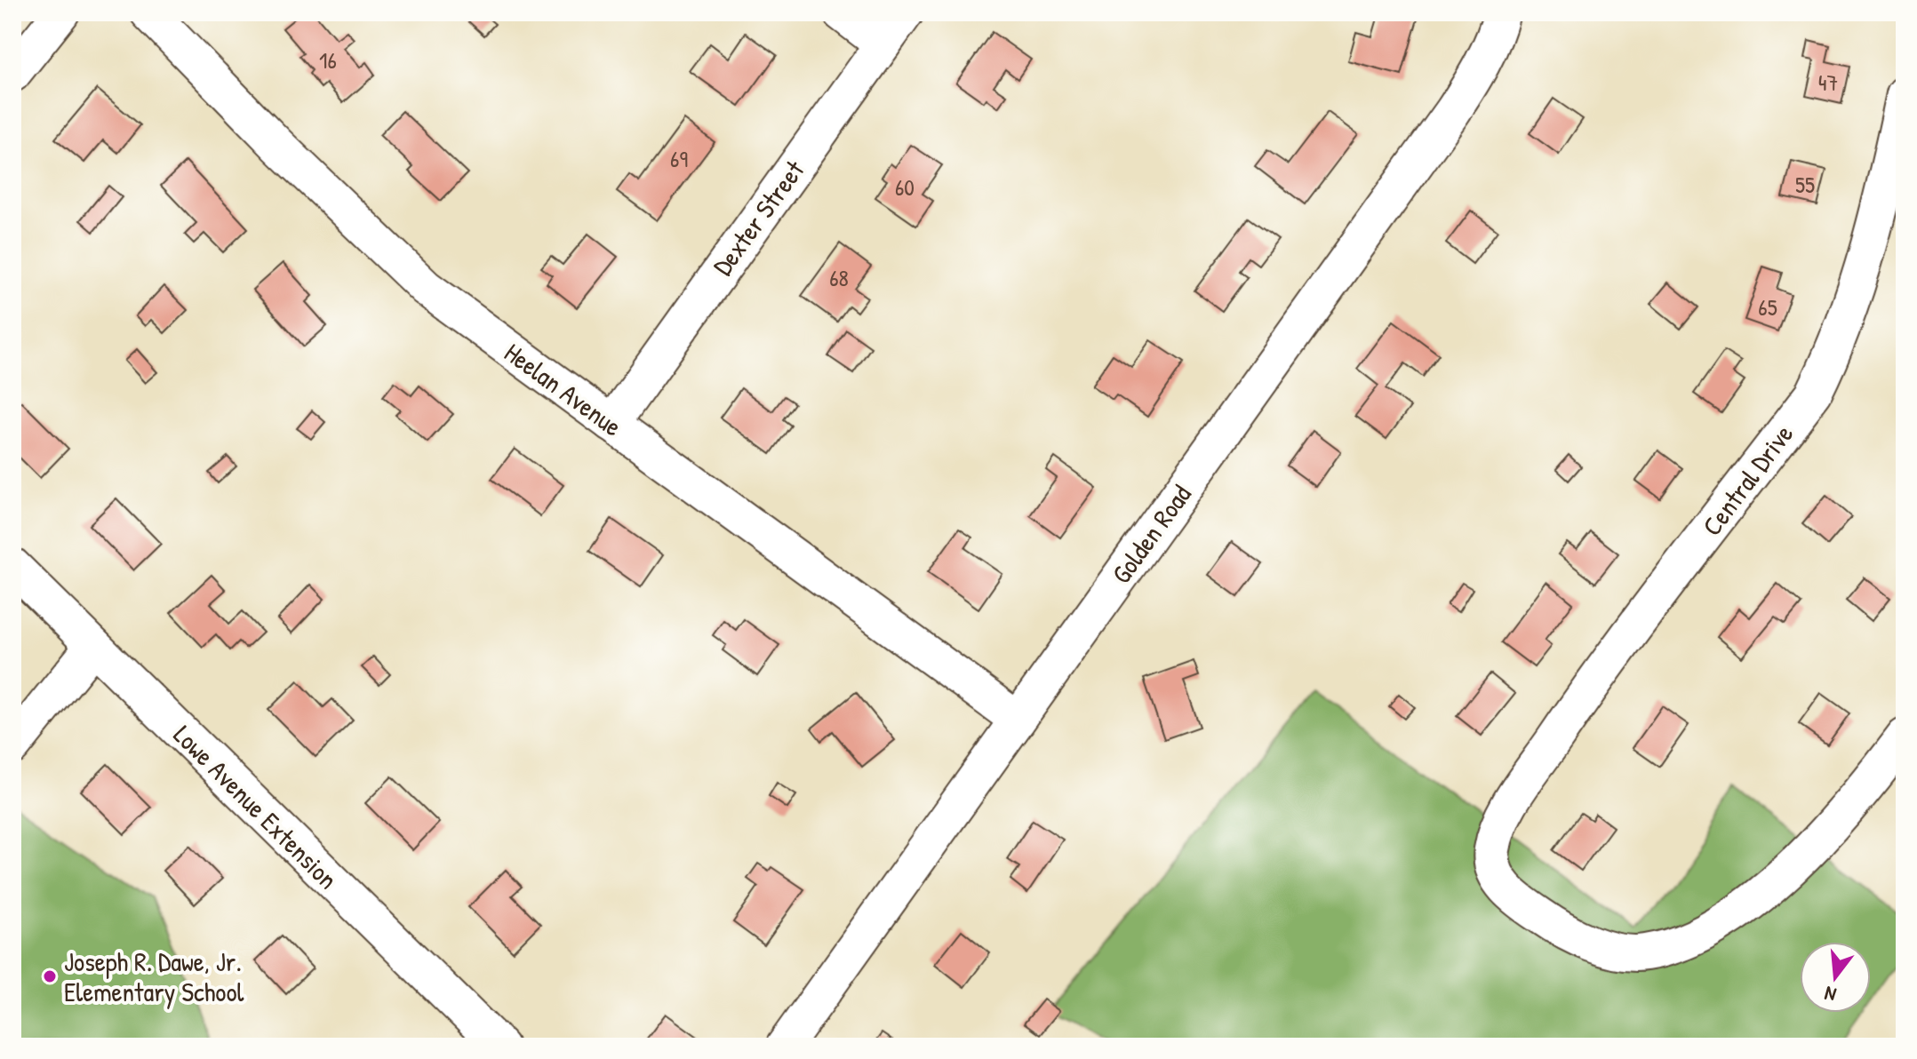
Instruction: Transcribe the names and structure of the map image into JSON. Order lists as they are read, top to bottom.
{
  "streets": {
    "street": [
      "Dexter Street",
      "Heelan Avenue",
      "Central Drive",
      "Golden Road",
      "Lowe Avenue Extension"
    ]
  },
  "crossings": [
    ["Dexter Street", "Heelan Avenue"],
    ["Heelan Avenue", "Golden Road"]
  ],
  "places": ["Joseph R. Dawe, Jr. Elementary School"],
  "house_numbers": [
    "16",
    "47",
    "69",
    "55",
    "60",
    "68",
    "65"
  ],
  "north": "bottom"
}
